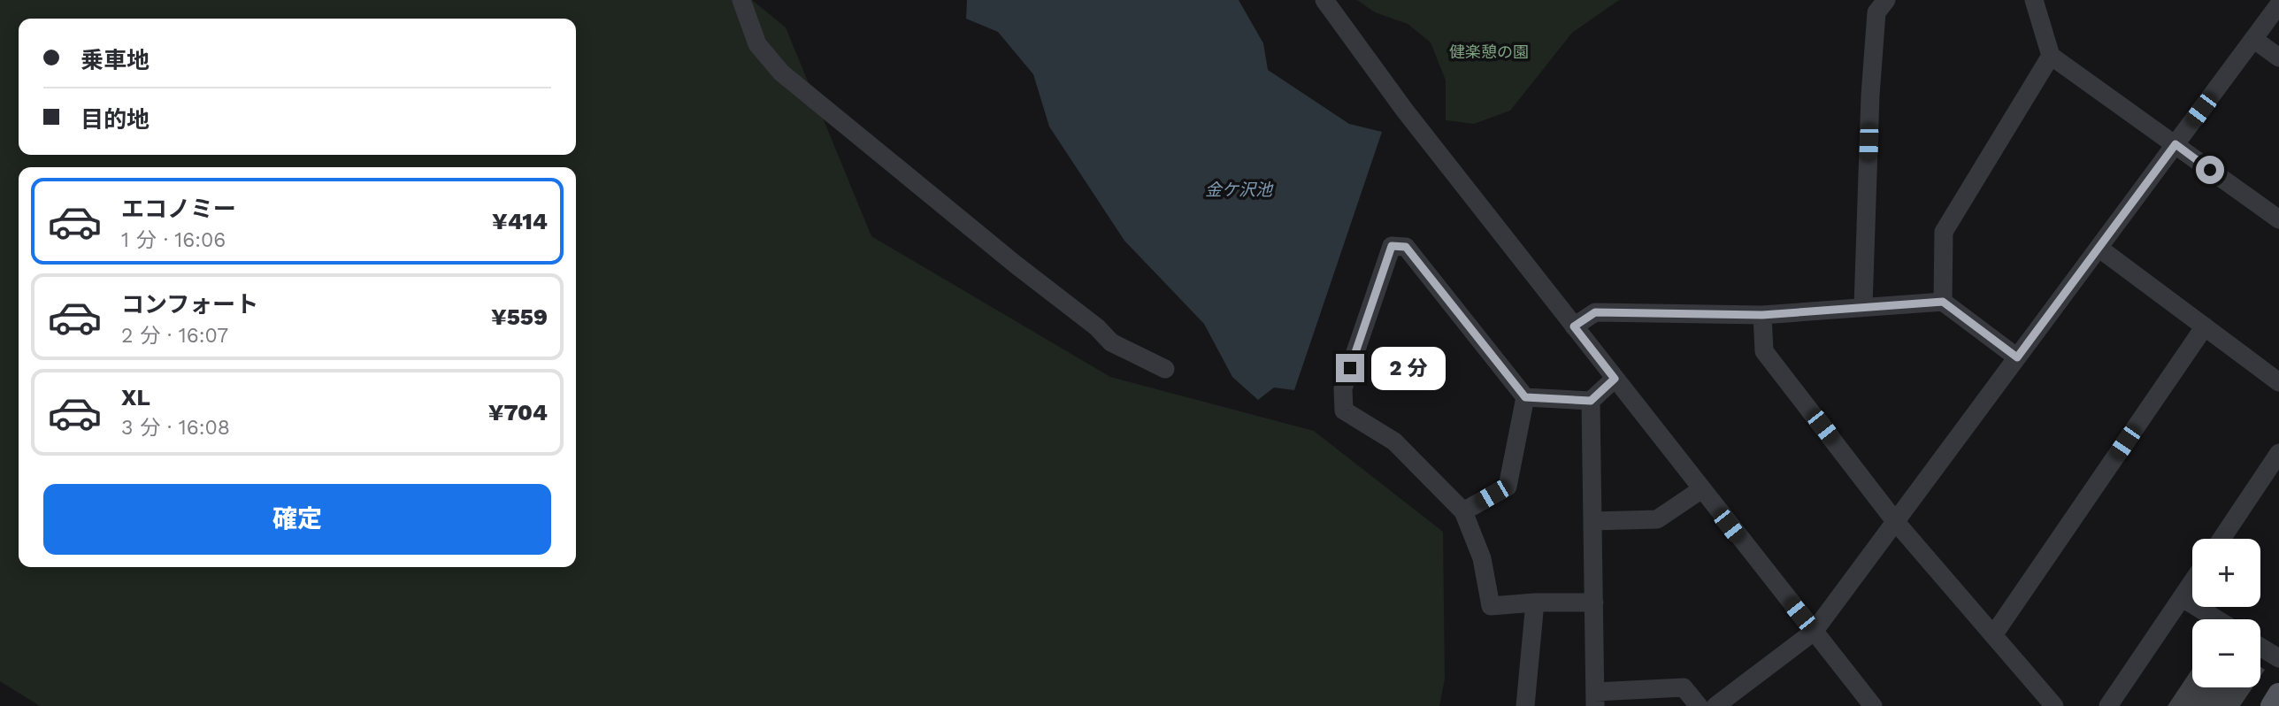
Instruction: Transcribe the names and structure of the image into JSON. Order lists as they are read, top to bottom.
{
  "water": ["金ケ沢池"],
  "parks": ["健楽憩の園"],
  "page": {
    "banner": ["乗車地", "目的地"],
    "list": [
      {
        "name": "エコノミー",
        "note": "1 分 · 16:06",
        "value": "¥414"
      },
      {
        "name": "コンフォート",
        "note": "2 分 · 16:07",
        "value": "¥559"
      },
      {
        "name": "XL",
        "note": "3 分 · 16:08",
        "value": "¥704"
      }
    ],
    "bubble": "2 分",
    "buttons": "確定",
    "map_buttons": ["+", "−"]
  }
}
